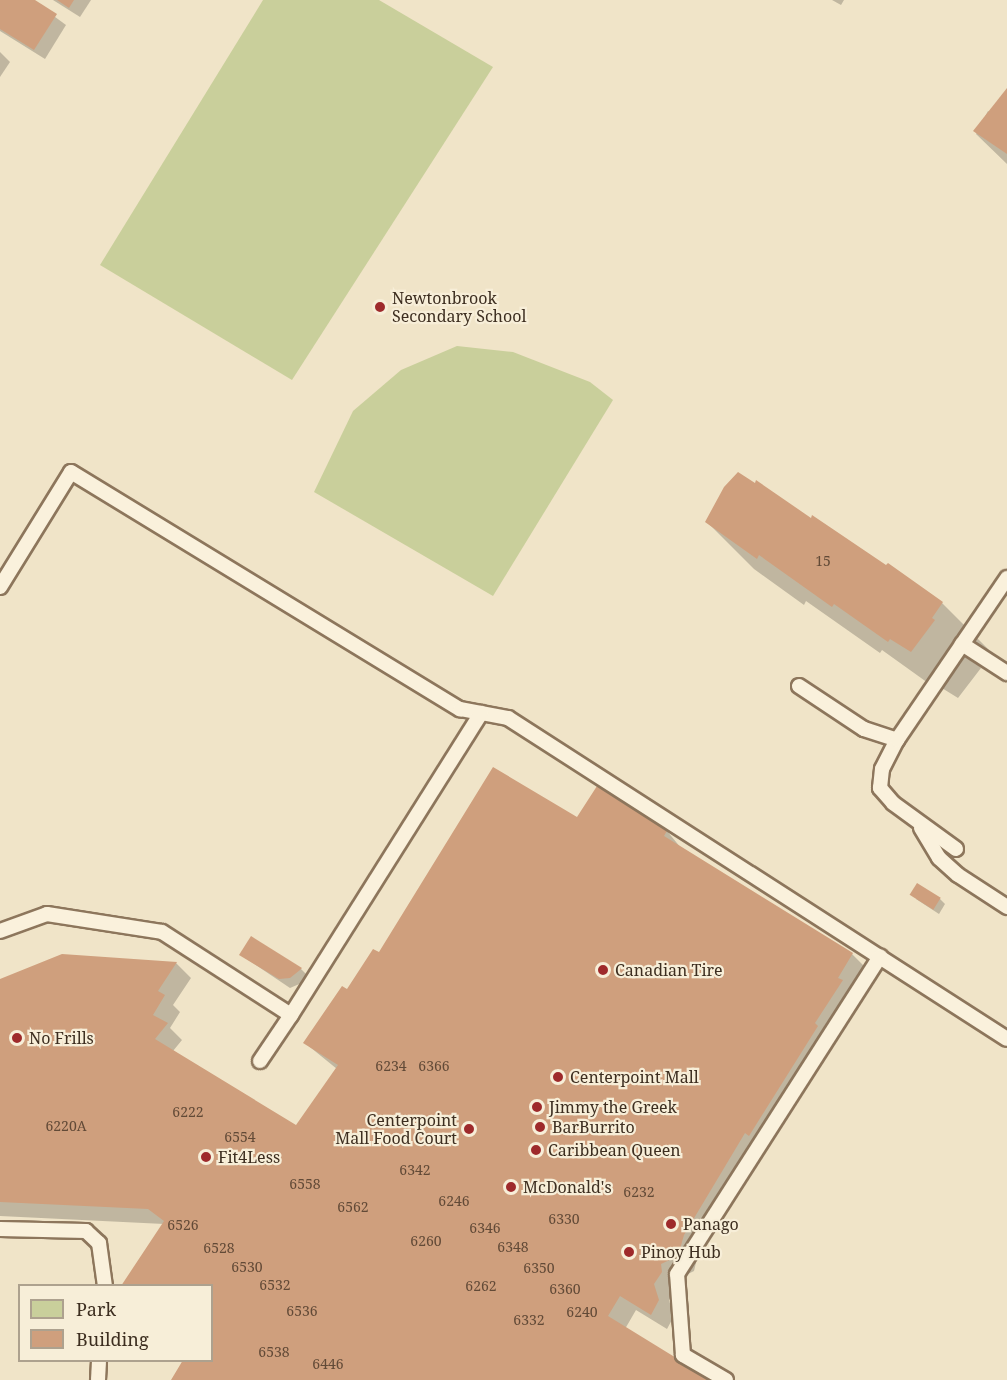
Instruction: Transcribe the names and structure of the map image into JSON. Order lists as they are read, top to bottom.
{
  "places": [
    "Newtonbrook Secondary School",
    "Canadian Tire",
    "No Frills",
    "Centerpoint Mall",
    "Jimmy the Greek",
    "BarBurrito",
    "Centerpoint Mall Food Court",
    "Caribbean Queen",
    "Fit4Less",
    "McDonald's",
    "Panago",
    "Pinoy Hub"
  ],
  "house_numbers": [
    "15",
    "6234",
    "6366",
    "6222",
    "6220A",
    "6554",
    "6342",
    "6558",
    "6232",
    "6246",
    "6562",
    "6330",
    "6526",
    "6346",
    "6260",
    "6348",
    "6528",
    "6530",
    "6350",
    "6532",
    "6262",
    "6360",
    "6536",
    "6240",
    "6332",
    "6538",
    "6446"
  ],
  "legend": ["Park", "Building"]
}
